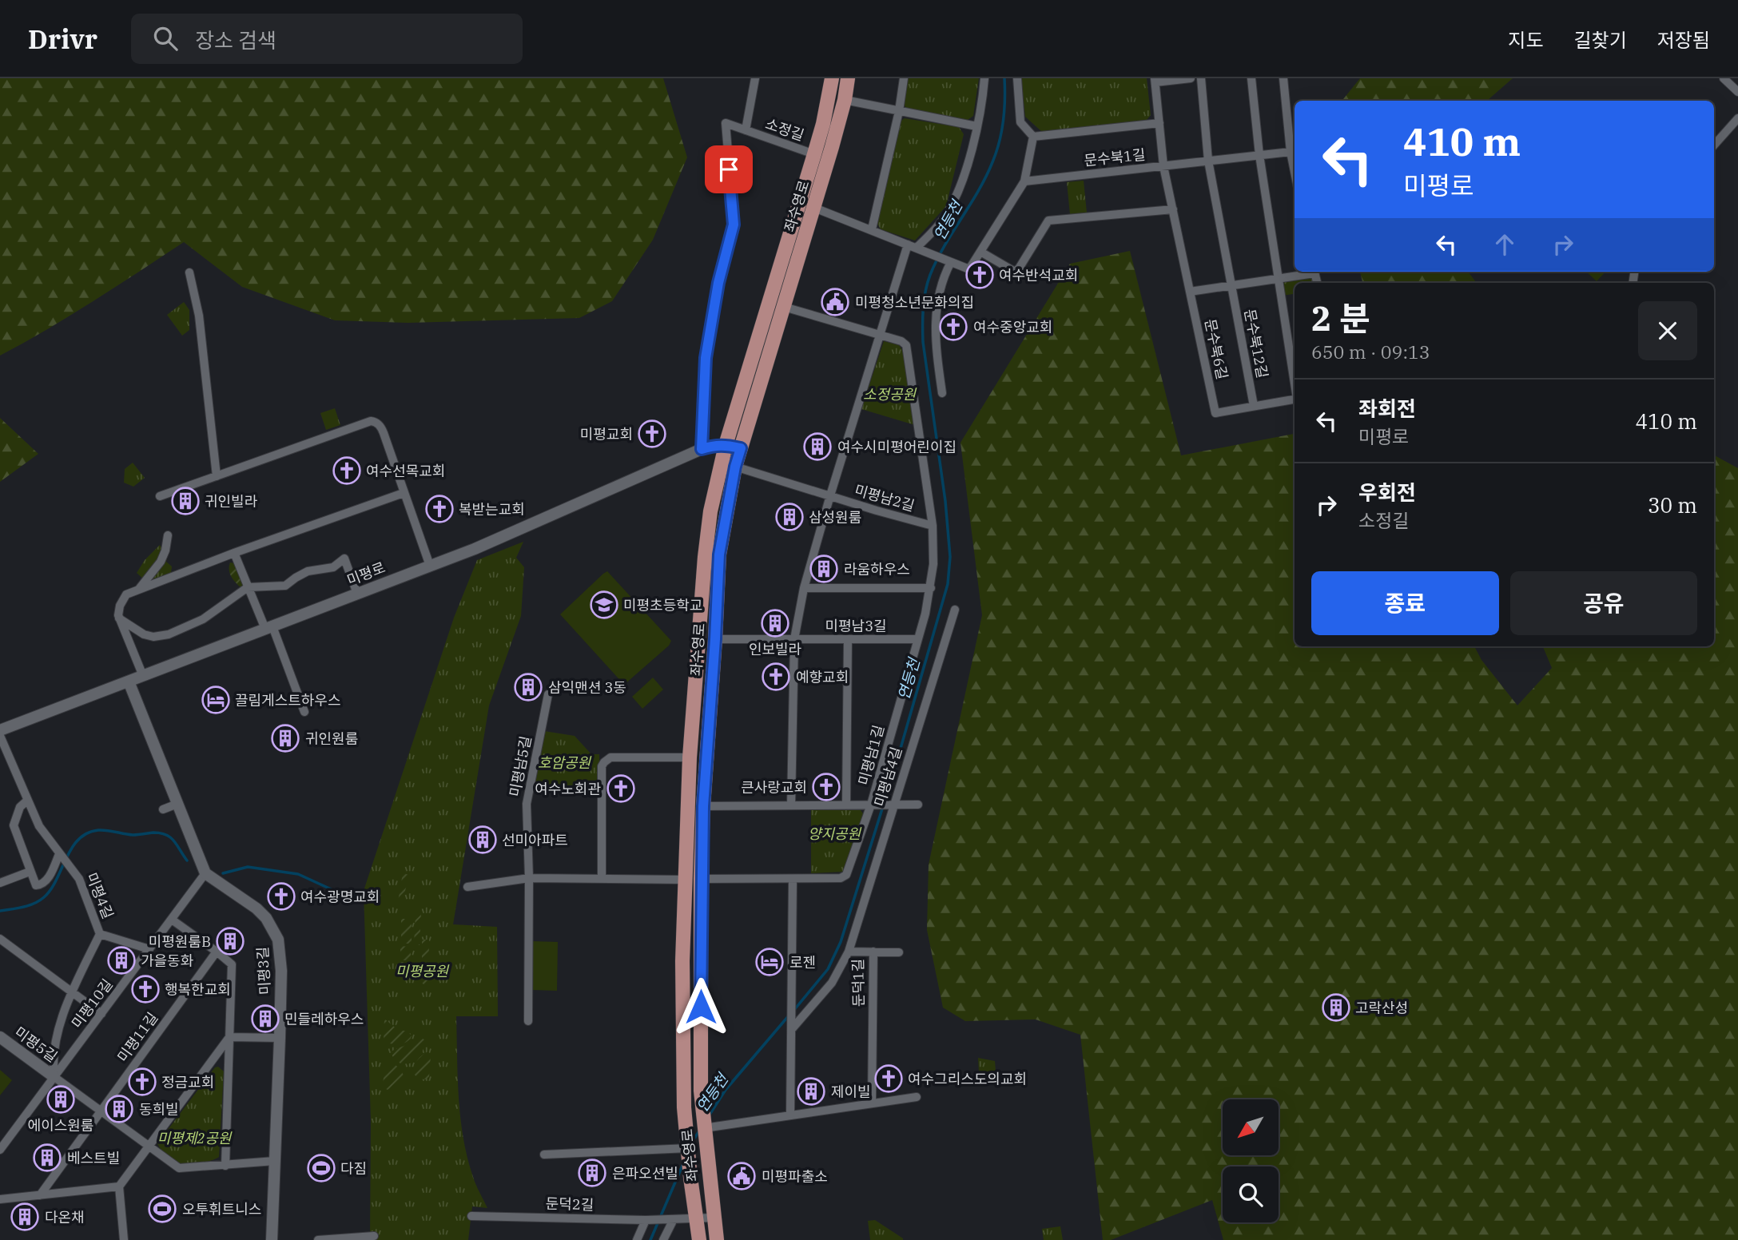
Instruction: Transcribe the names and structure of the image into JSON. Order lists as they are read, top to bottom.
{
  "streets": {
    "main road": ["좌수영로"],
    "street": [
      "소정길",
      "문수북1길",
      "문수북12길",
      "문수북6길",
      "미평남2길",
      "미평로",
      "미평남3길",
      "미평남1길",
      "미평남5길",
      "미평남4길",
      "미평4길",
      "미평3길",
      "둔덕1길",
      "미평10길",
      "미평11길",
      "미평5길",
      "둔덕2길"
    ]
  },
  "crossings": [
    ["소정길", "좌수영로"],
    ["소정길", "미평로"],
    ["문수북1길", "문수북6길"],
    ["좌수영로", "미평남2길"],
    ["좌수영로", "미평로"],
    ["좌수영로", "미평남3길"],
    ["좌수영로", "미평남1길"],
    ["좌수영로", "미평남4길"],
    ["문수북12길", "문수북6길"],
    ["미평남2길", "미평남1길"],
    ["미평남3길", "미평남1길"],
    ["미평남1길", "미평남4길"],
    ["미평남4길", "둔덕1길"],
    ["미평4길", "미평10길"],
    ["미평4길", "미평5길"],
    ["미평3길", "미평10길"],
    ["미평10길", "미평5길"]
  ],
  "water": ["연등천"],
  "parks": [
    "소정공원",
    "호암공원",
    "양지공원",
    "미평공원",
    "미평제2공원"
  ],
  "places": {
    "church": [
      "여수반석교회",
      "여수중앙교회",
      "미평교회",
      "여수선목교회",
      "복받는교회",
      "예향교회",
      "큰사랑교회",
      "여수노회관",
      "여수광명교회",
      "행복한교회",
      "여수그리스도의교회",
      "정금교회"
    ],
    "public building": ["미평청소년문화의집", "미평파출소"],
    "building": [
      "여수시미평어린이집",
      "귀인빌라",
      "삼성원룸",
      "라움하우스",
      "인보빌라",
      "삼익맨션 3동",
      "귀인원룸",
      "선미아파트",
      "미평원룸B",
      "가을동화",
      "고락산성",
      "민들레하우스",
      "제이빌",
      "에이스원룸",
      "동희빌",
      "베스트빌",
      "은파오션빌",
      "다온채"
    ],
    "school or university": ["미평초등학교"],
    "hotel": ["끌림게스트하우스", "로젠"],
    "sports": ["다짐", "오투휘트니스"]
  },
  "north": "bottom left",
  "page": {
    "header": "Drivr",
    "search": "장소 검색",
    "nav": ["지도", "길찾기", "저장됨"],
    "turn": ["410 m", "미평로"],
    "heading": ["2 분", "650 m · 09:13"],
    "list": [
      {
        "name": "좌회전",
        "note": "미평로",
        "value": "410 m"
      },
      {
        "name": "우회전",
        "note": "소정길",
        "value": "30 m"
      }
    ],
    "buttons": ["종료", "공유"]
  }
}
